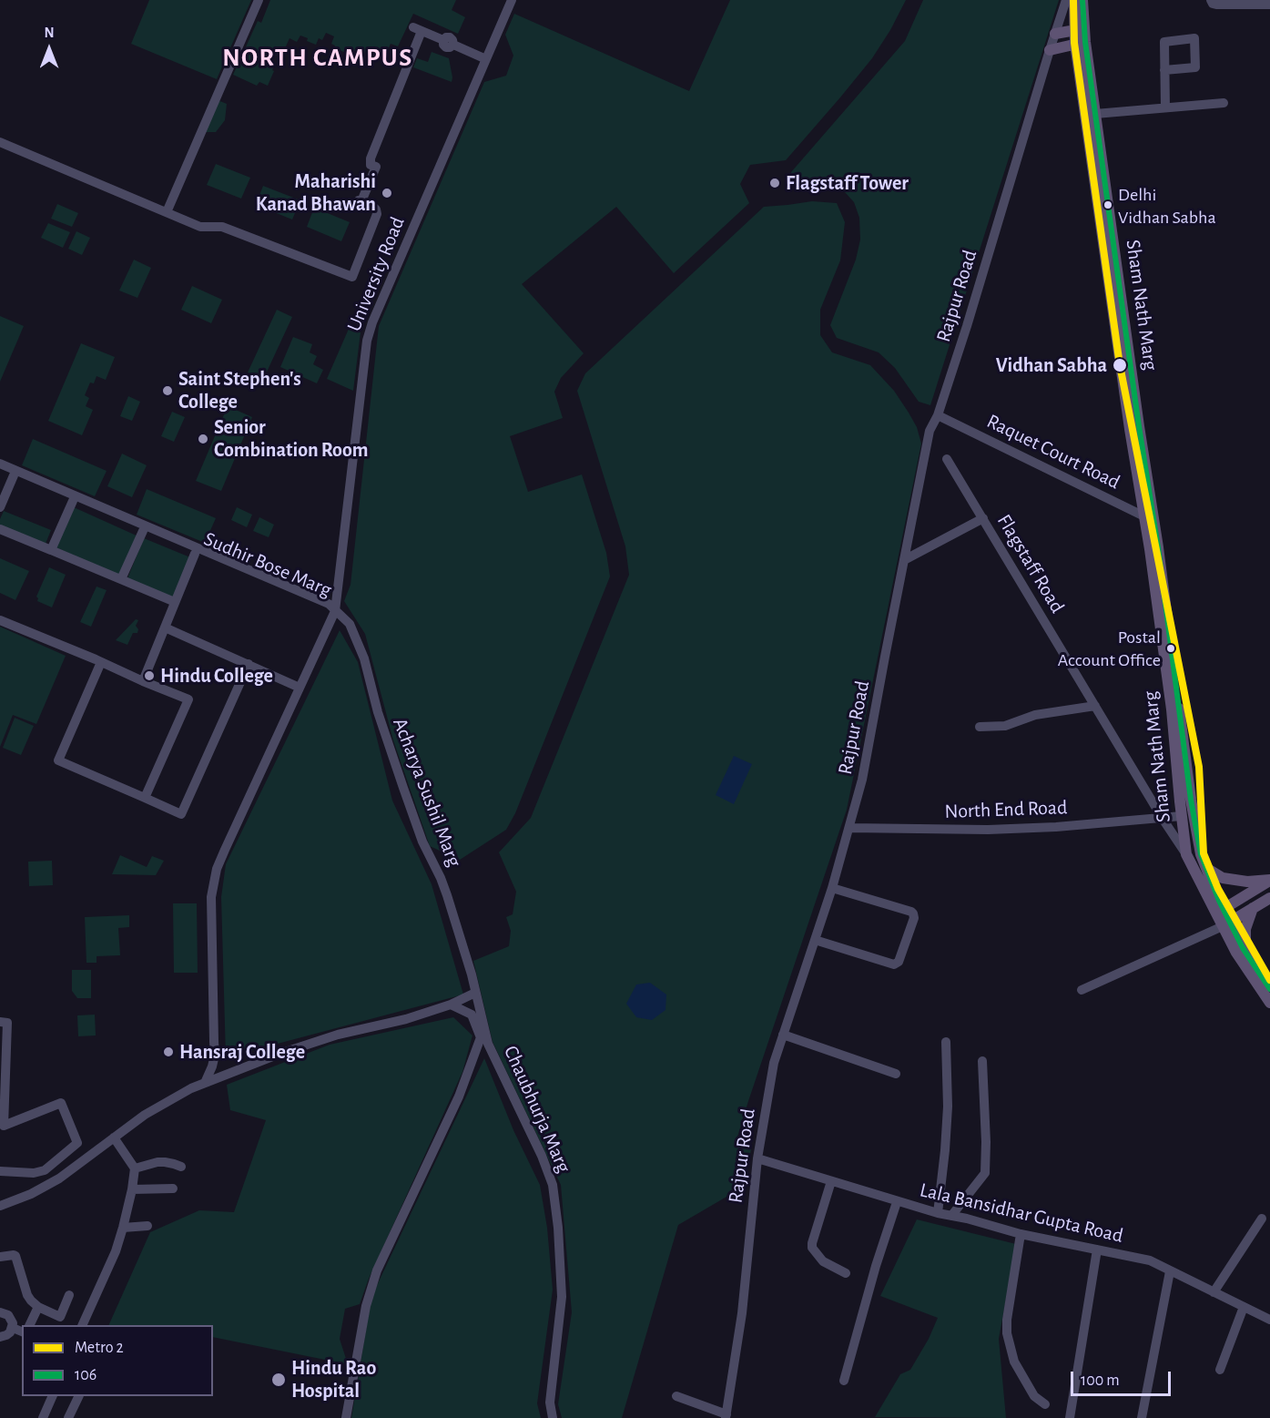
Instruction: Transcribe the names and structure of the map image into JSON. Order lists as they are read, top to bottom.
{
  "streets": {
    "main road": ["Sham Nath Marg"],
    "street": [
      "University Road",
      "Rajpur Road",
      "Raquet Court Road",
      "Flagstaff Road",
      "Sudhir Bose Marg",
      "Acharya Sushil Marg",
      "North End Road",
      "Chaubhurja Marg",
      "Lala Bansidhar Gupta Road"
    ]
  },
  "crossings": [
    ["University Road", "Sudhir Bose Marg"],
    ["University Road", "Acharya Sushil Marg"],
    ["Rajpur Road", "Raquet Court Road"],
    ["Rajpur Road", "North End Road"],
    ["Rajpur Road", "Lala Bansidhar Gupta Road"],
    ["Sham Nath Marg", "Raquet Court Road"],
    ["Sham Nath Marg", "Flagstaff Road"],
    ["Sham Nath Marg", "North End Road"],
    ["Flagstaff Road", "North End Road"],
    ["Sudhir Bose Marg", "Acharya Sushil Marg"],
    ["Acharya Sushil Marg", "Chaubhurja Marg"]
  ],
  "districts": ["NORTH CAMPUS"],
  "places": [
    "Flagstaff Tower",
    "Maharishi Kanad Bhawan",
    "Delhi Vidhan Sabha",
    "Vidhan Sabha",
    "Saint Stephen's College",
    "Senior Combination Room",
    "Postal Account Office",
    "Hindu College",
    "Hansraj College",
    "Hindu Rao Hospital"
  ],
  "lines": ["metro line 2", "transit line 106"],
  "legend": ["Metro 2", "106"],
  "scale_bar": "100 m",
  "north": "top"
}
